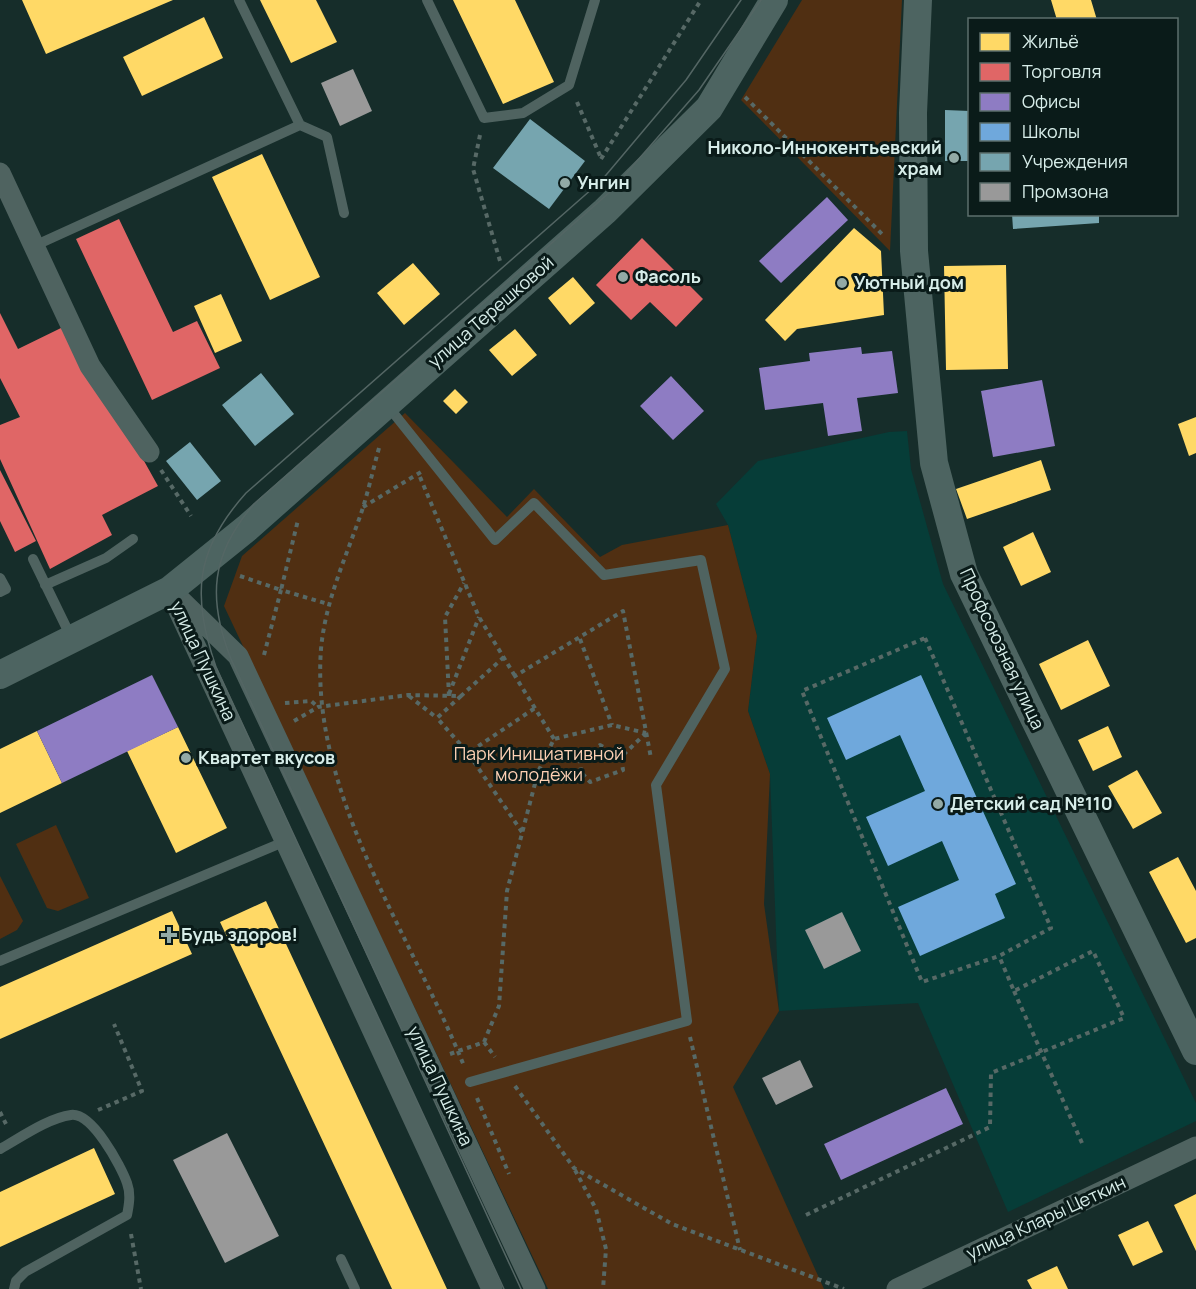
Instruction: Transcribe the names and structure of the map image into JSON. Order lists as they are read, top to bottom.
{
  "streets": {
    "street": [
      "улица Терешковой",
      "Профсоюзная улица",
      "улица Пушкина",
      "улица Клары Цеткин"
    ]
  },
  "crossings": [
    ["улица Терешковой", "улица Пушкина"]
  ],
  "parks": ["Парк Инициативной молодёжи"],
  "places": {
    "other": [
      "Николо-Иннокентьевский храм",
      "Унгин",
      "Фасоль",
      "Уютный дом",
      "Квартет вкусов",
      "Детский сад №110"
    ],
    "health": ["Будь здоров!"]
  },
  "legend": [
    "Жильё",
    "Торговля",
    "Офисы",
    "Школы",
    "Учреждения",
    "Промзона"
  ]
}
